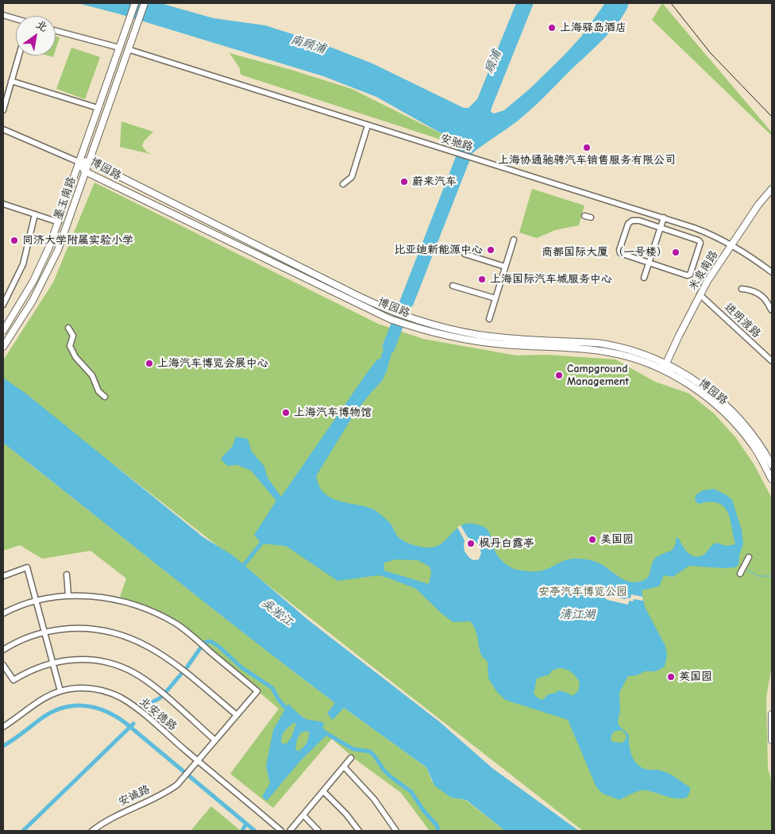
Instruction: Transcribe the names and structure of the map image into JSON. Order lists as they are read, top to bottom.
{
  "streets": {
    "main road": ["博园路", "墨玉南路", "米泉南路"],
    "street": [
      "安驰路",
      "进明渡路",
      "北安德路",
      "安诚路"
    ]
  },
  "crossings": [
    ["安驰路", "墨玉南路"],
    ["安驰路", "米泉南路"],
    ["博园路", "墨玉南路"],
    ["博园路", "米泉南路"],
    ["米泉南路", "进明渡路"],
    ["北安德路", "安诚路"]
  ],
  "water": [
    "南顾浦",
    "顾浦",
    "吴淞江",
    "清江湖"
  ],
  "parks": ["安亭汽车博览公园"],
  "places": [
    "上海驿岛酒店",
    "上海协通驰骋汽车销售服务有限公司",
    "蔚来汽车",
    "同济大学附属实验小学",
    "比亚迪新能源中心",
    "商都国际大厦 （一号楼）",
    "上海国际汽车城服务中心",
    "上海汽车博览会展中心",
    "Campground Management",
    "上海汽车博物馆",
    "美国园",
    "枫丹白露亭",
    "英国园"
  ],
  "north": "top right"
}
